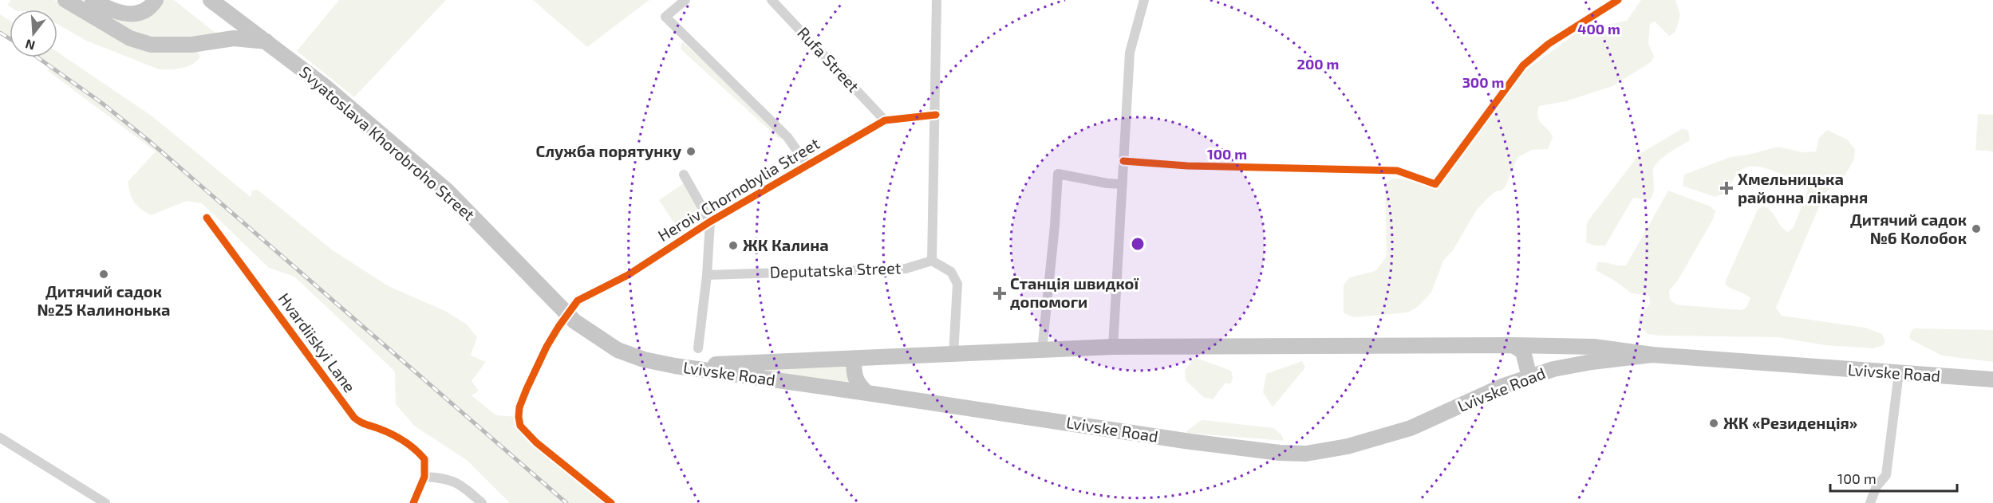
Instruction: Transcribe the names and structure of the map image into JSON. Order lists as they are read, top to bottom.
{
  "streets": {
    "main road": ["Svyatoslava Khorobroho Street", "Lvivske Road"],
    "street": [
      "Rufa Street",
      "Heroiv Chornobylia Street",
      "Deputatska Street",
      "Hvardiiskyi Lane"
    ]
  },
  "crossings": [
    ["Rufa Street", "Heroiv Chornobylia Street"],
    ["Svyatoslava Khorobroho Street", "Heroiv Chornobylia Street"],
    ["Svyatoslava Khorobroho Street", "Lvivske Road"]
  ],
  "places": {
    "other": [
      "Служба порятунку",
      "Дитячий садок №6 Колобок",
      "ЖК Калина",
      "Дитячий садок №25 Калинонька",
      "ЖК «Резиденція»"
    ],
    "health": ["Хмельницька районна лікарня", "Станція швидкої допомоги"]
  },
  "scale_bar": "100 m",
  "north": "bottom",
  "rings": [
    "400 m",
    "200 m",
    "300 m",
    "100 m"
  ]
}
